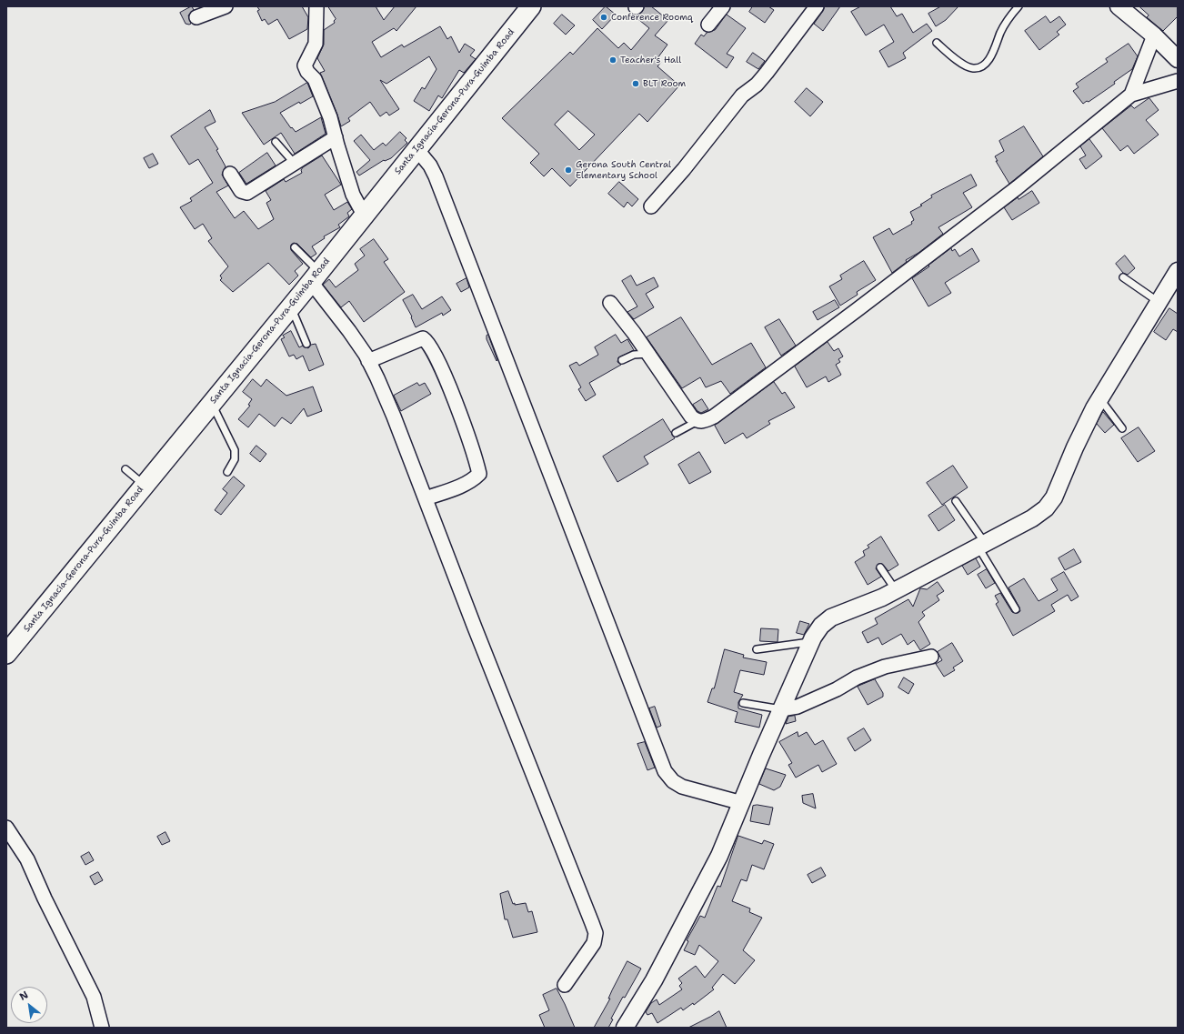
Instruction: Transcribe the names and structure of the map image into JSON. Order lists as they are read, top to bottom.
{
  "streets": {
    "main road": ["Santa Ignacia-Gerona-Pura-Guimba Road"]
  },
  "places": [
    "Conference Roomq",
    "Teacher's Hall",
    "BLT Room",
    "Gerona South Central Elementary School"
  ],
  "north": "top left"
}
